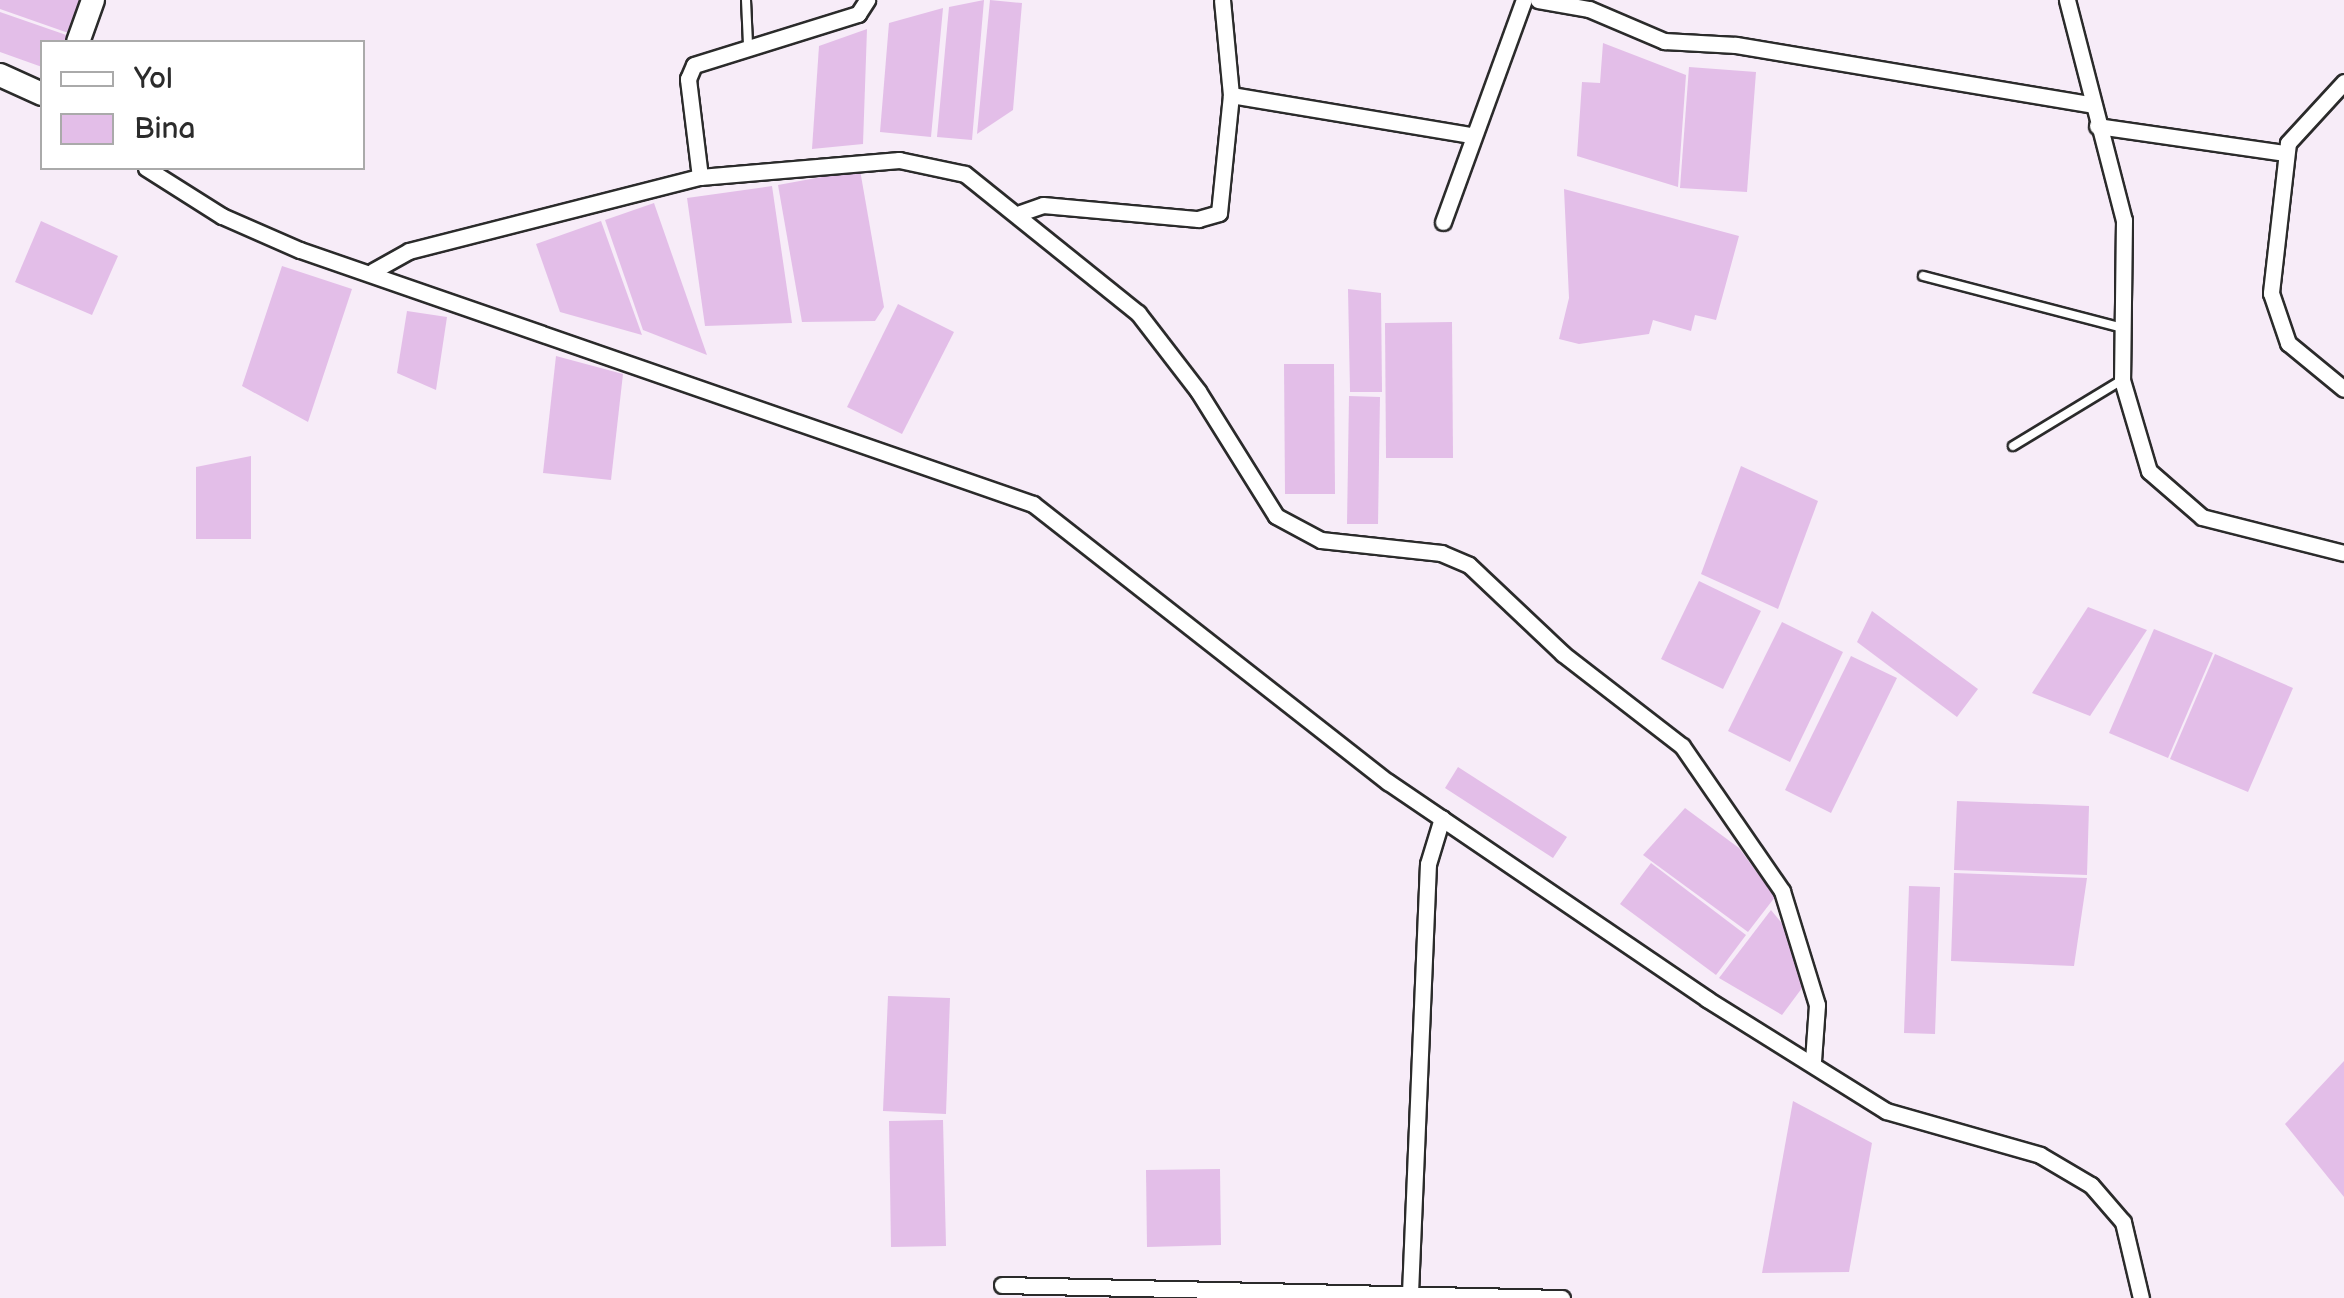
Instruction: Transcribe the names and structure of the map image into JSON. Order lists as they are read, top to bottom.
{
  "legend": ["Yol", "Bina"]
}
